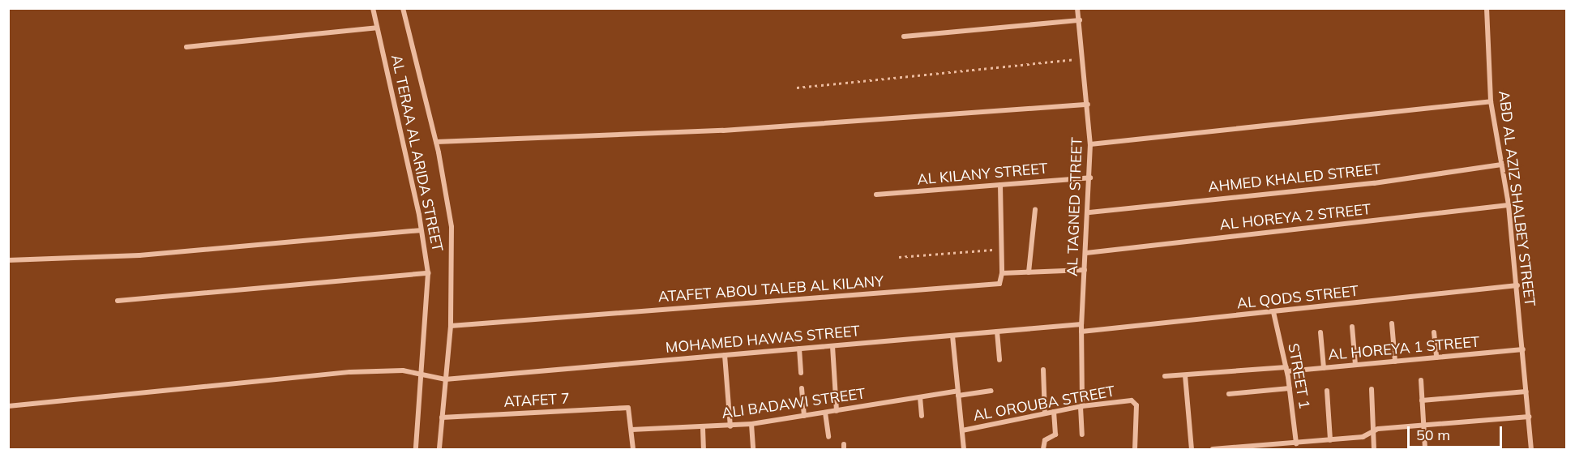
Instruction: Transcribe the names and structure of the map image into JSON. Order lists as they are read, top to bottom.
{
  "streets": {
    "street": [
      "AL TERAA AL ARIDA STREET",
      "AL KILANY STREET",
      "AHMED KHALED STREET",
      "ABD AL AZIZ SHALBEY STREET",
      "AL TAGNED STREET",
      "AL HOREYA 2 STREET",
      "ATAFET ABOU TALEB AL KILANY",
      "AL QODS STREET",
      "MOHAMED HAWAS STREET",
      "AL HOREYA 1 STREET",
      "STREET 1",
      "ATAFET 7",
      "ALI BADAWI STREET",
      "AL OROUBA STREET"
    ]
  },
  "crossings": [
    ["AL TERAA AL ARIDA STREET", "ATAFET ABOU TALEB AL KILANY"],
    ["AL TERAA AL ARIDA STREET", "MOHAMED HAWAS STREET"],
    ["AL TERAA AL ARIDA STREET", "ATAFET 7"],
    ["AL KILANY STREET", "AL TAGNED STREET"],
    ["AHMED KHALED STREET", "ABD AL AZIZ SHALBEY STREET"],
    ["AHMED KHALED STREET", "AL TAGNED STREET"],
    ["ABD AL AZIZ SHALBEY STREET", "AL HOREYA 2 STREET"],
    ["ABD AL AZIZ SHALBEY STREET", "AL QODS STREET"],
    ["ABD AL AZIZ SHALBEY STREET", "AL HOREYA 1 STREET"],
    ["AL TAGNED STREET", "AL HOREYA 2 STREET"],
    ["AL TAGNED STREET", "AL QODS STREET"],
    ["AL TAGNED STREET", "MOHAMED HAWAS STREET"],
    ["AL TAGNED STREET", "AL OROUBA STREET"],
    ["AL QODS STREET", "STREET 1"],
    ["AL HOREYA 1 STREET", "STREET 1"],
    ["ATAFET 7", "ALI BADAWI STREET"]
  ],
  "scale_bar": "50 m"
}
